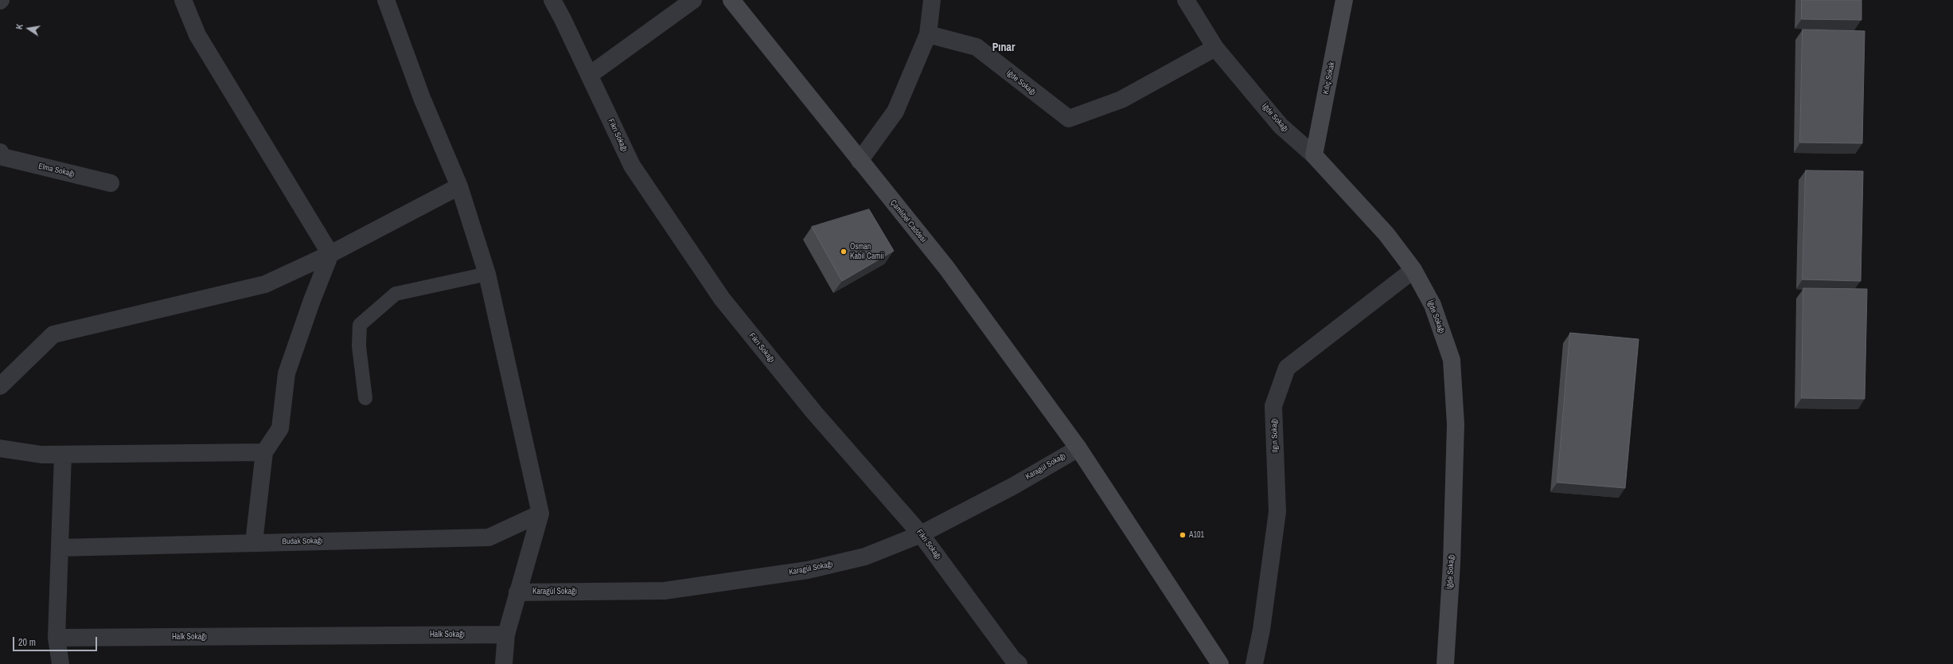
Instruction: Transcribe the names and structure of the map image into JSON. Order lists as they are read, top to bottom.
{
  "streets": {
    "street": [
      "Kılıç Sokak",
      "İğde Sokağı",
      "Fikri Sokağı",
      "Elma Sokağı",
      "Çamlıbel Caddesi",
      "Ilgın Sokağı",
      "Karagül Sokağı",
      "Budak Sokağı",
      "Halk Sokağı"
    ]
  },
  "crossings": [
    ["Kılıç Sokak", "İğde Sokağı"],
    ["İğde Sokağı", "Ilgın Sokağı"],
    ["Fikri Sokağı", "Karagül Sokağı"],
    ["Çamlıbel Caddesi", "Karagül Sokağı"]
  ],
  "districts": ["Pınar"],
  "places": ["Osman Kabil Camii", "A101"],
  "scale_bar": "20 m",
  "north": "left"
}
